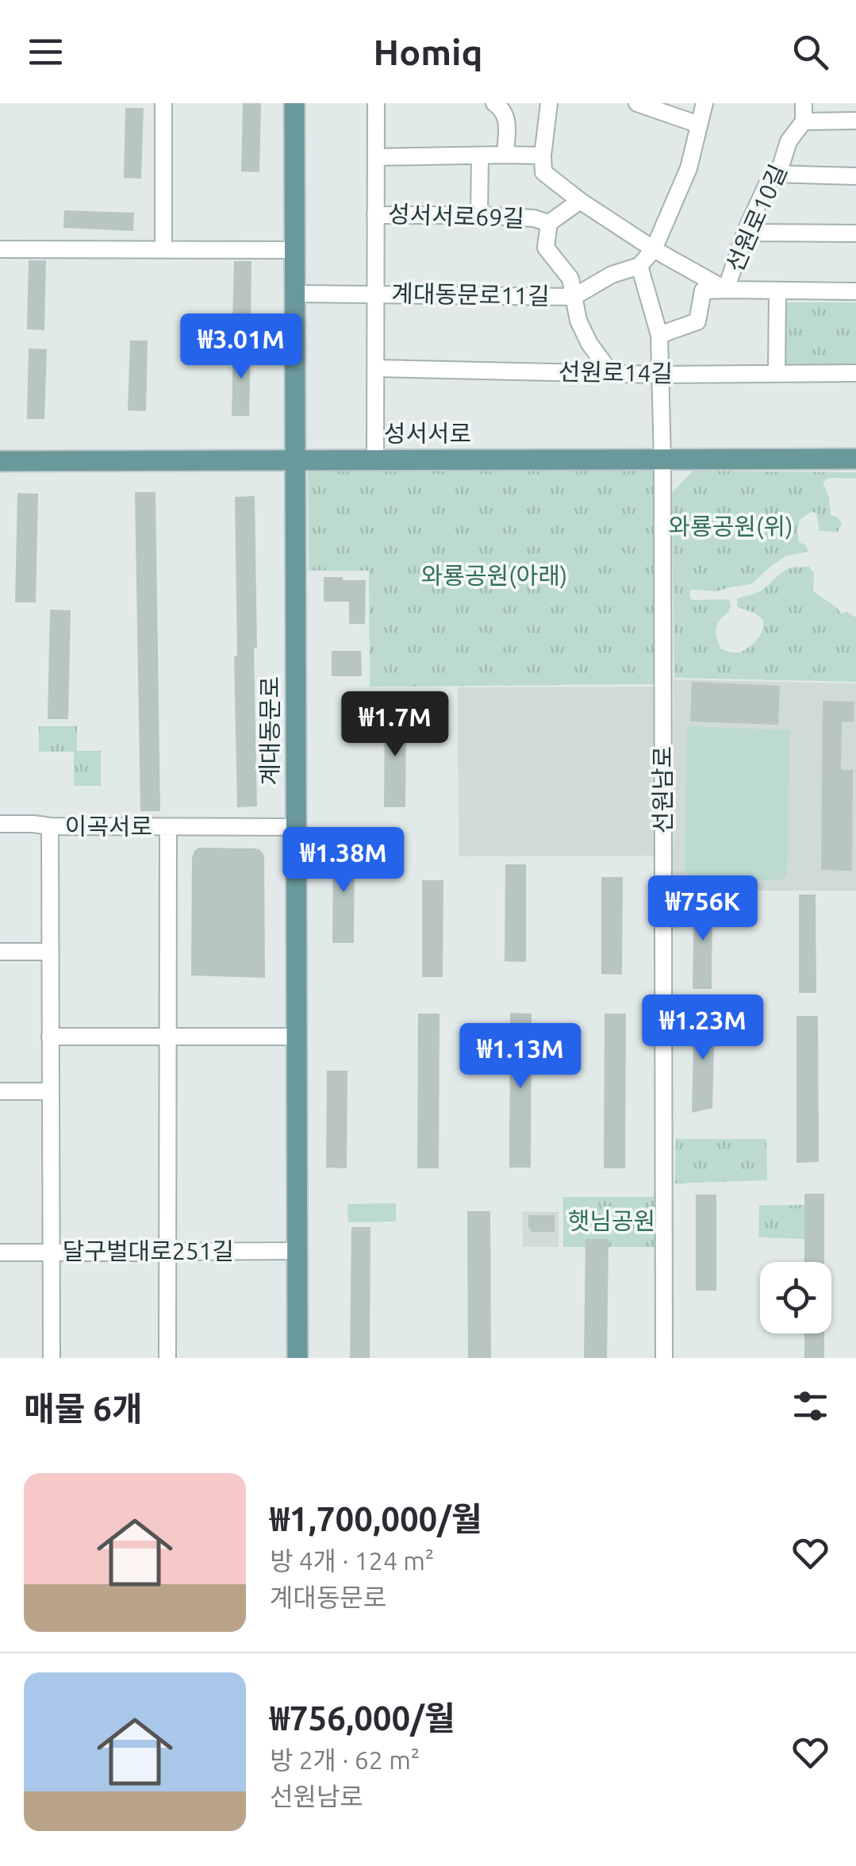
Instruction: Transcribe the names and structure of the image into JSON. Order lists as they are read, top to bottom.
{
  "streets": {
    "main road": ["성서서로", "계대동문로"],
    "street": [
      "성서서로69길",
      "선원로10길",
      "계대동문로11길",
      "선원로14길",
      "선원남로",
      "이곡서로",
      "달구벌대로251길"
    ]
  },
  "crossings": [
    ["성서서로69길", "계대동문로11길"],
    ["성서서로69길", "선원로14길"],
    ["성서서로69길", "성서서로"],
    ["선원로10길", "선원남로"],
    ["계대동문로11길", "계대동문로"],
    ["계대동문로11길", "선원남로"],
    ["선원로14길", "선원남로"],
    ["성서서로", "계대동문로"],
    ["성서서로", "선원남로"],
    ["계대동문로", "달구벌대로251길"],
    ["이곡서로", "달구벌대로251길"]
  ],
  "parks": ["와룡공원(위)", "와룡공원(아래)", "햇님공원"],
  "page": {
    "header": "Homiq",
    "price": [
      "₩3.01M",
      "₩1.7M",
      "₩1.38M",
      "₩756K",
      "₩1.23M",
      "₩1.13M"
    ],
    "heading": "매물 6개",
    "list": [
      {
        "name": "₩1,700,000/월",
        "note": "방 4개 · 124 m² · 계대동문로"
      },
      {
        "name": "₩756,000/월",
        "note": "방 2개 · 62 m² · 선원남로"
      }
    ]
  }
}
